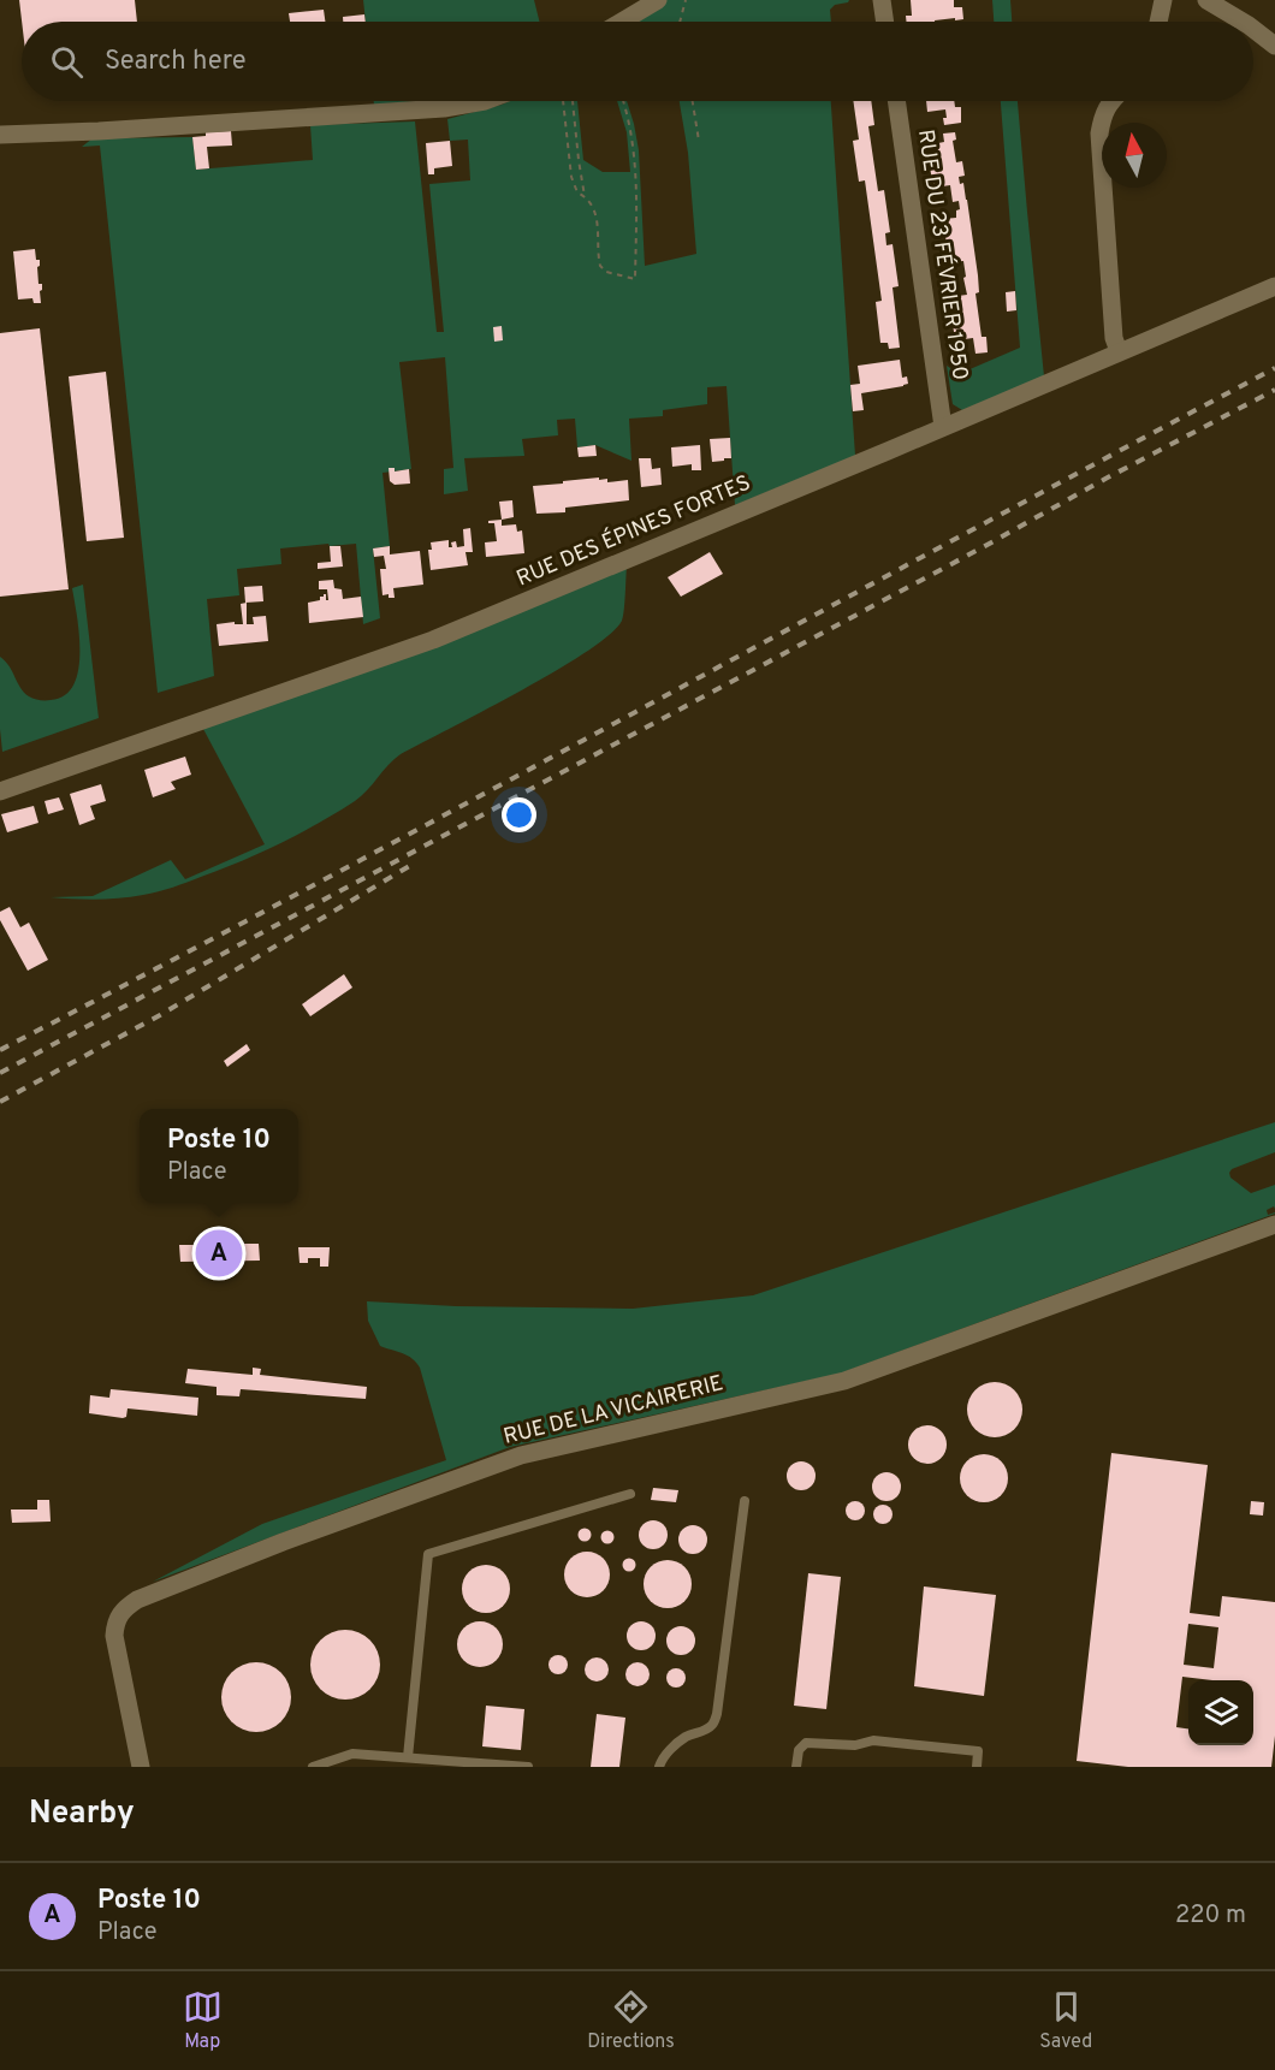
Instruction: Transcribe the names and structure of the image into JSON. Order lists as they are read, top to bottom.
{
  "streets": {
    "street": ["RUE DU 23 FÉVRIER 1950", "RUE DES ÉPINES FORTES", "RUE DE LA VICAIRERIE"]
  },
  "crossings": [
    ["RUE DU 23 FÉVRIER 1950", "RUE DES ÉPINES FORTES"]
  ],
  "north": "top",
  "page": {
    "search": "Search here",
    "popup": ["Poste 10", "Place"],
    "pins": "A",
    "heading": "Nearby",
    "list": [
      {
        "mark": "A",
        "name": "Poste 10",
        "note": "Place",
        "value": "220 m"
      }
    ],
    "nav": ["Map", "Directions", "Saved"]
  }
}
